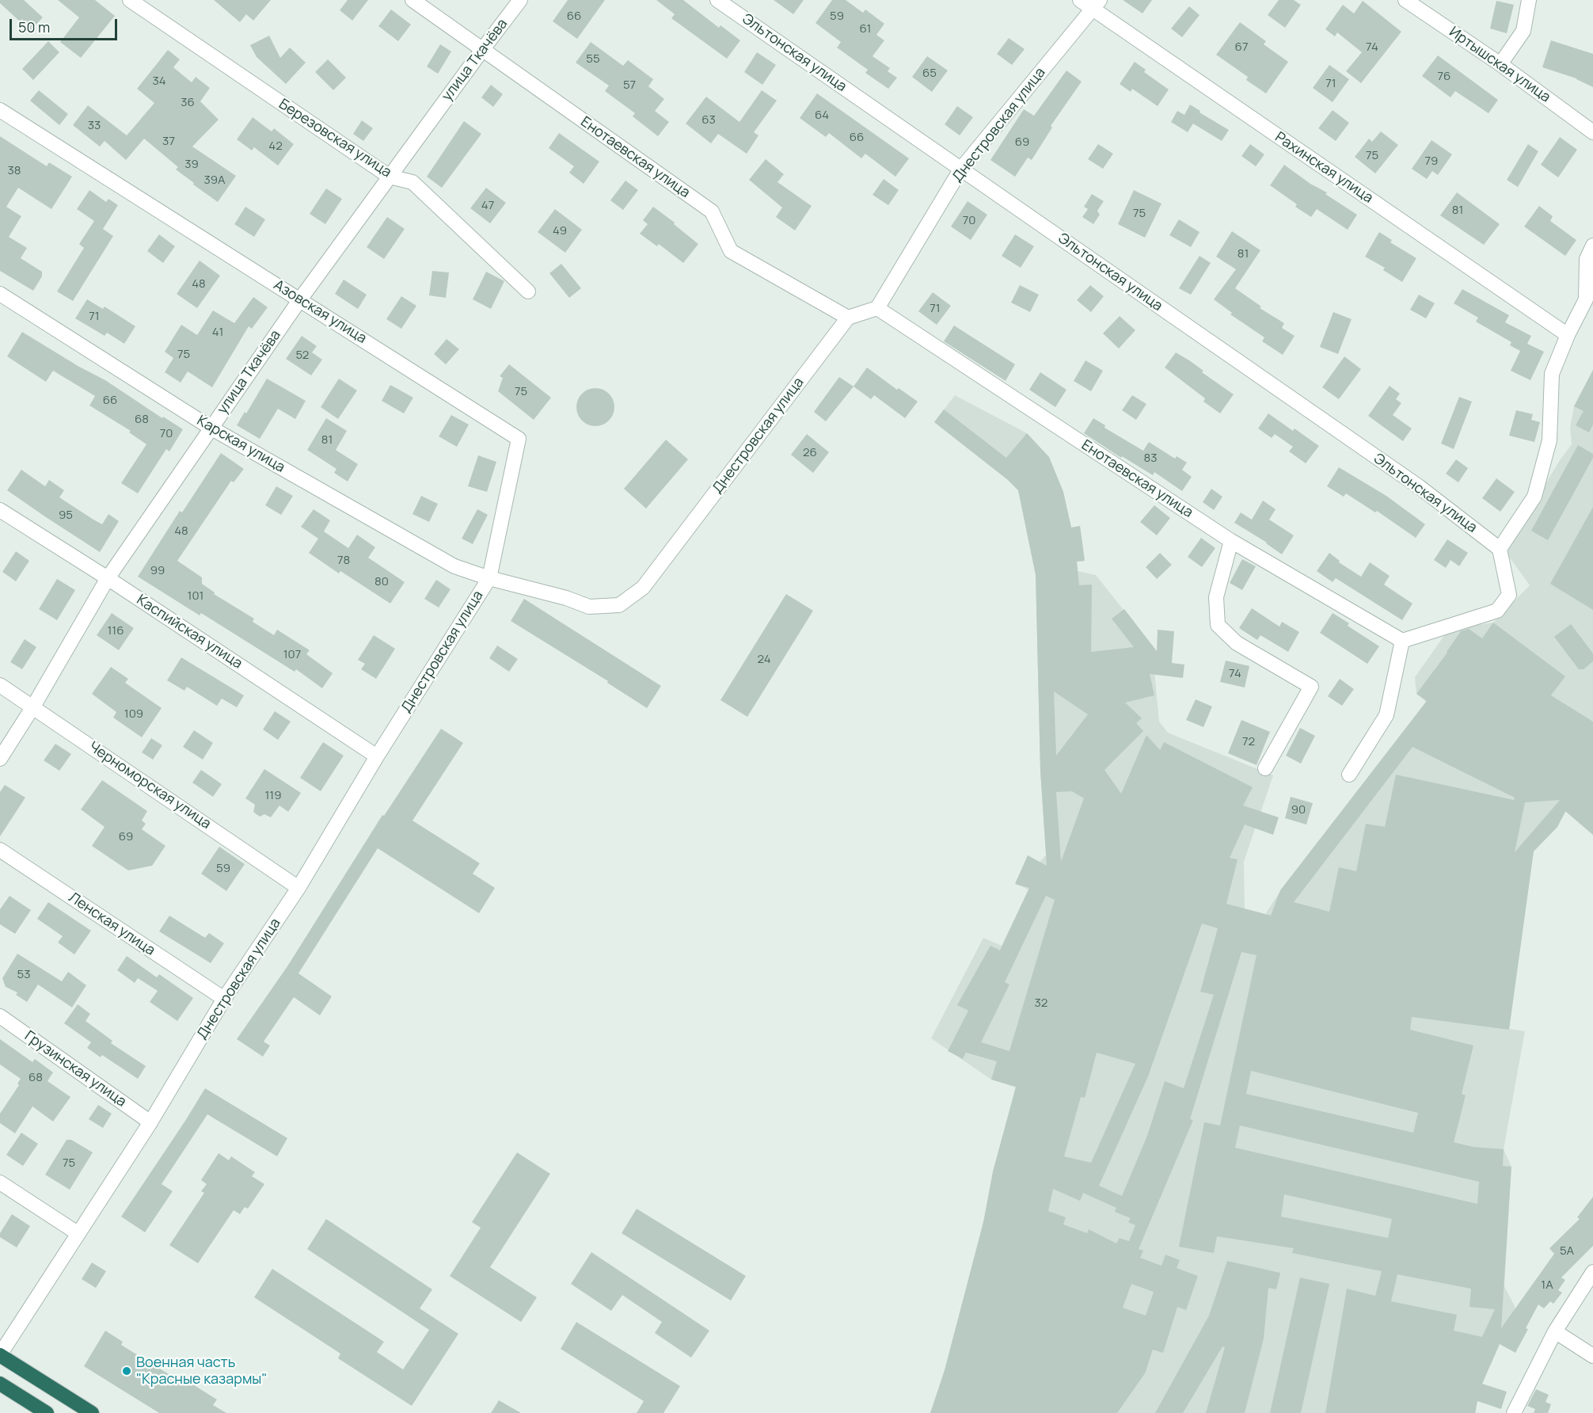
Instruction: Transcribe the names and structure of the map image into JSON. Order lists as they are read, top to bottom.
{
  "streets": {
    "street": [
      "Эльтонская улица",
      "улица Ткачёва",
      "Иртышская улица",
      "Днестровская улица",
      "Березовская улица",
      "Енотаевская улица",
      "Рахинская улица",
      "Азовская улица",
      "Карская улица",
      "Каспийская улица",
      "Черноморская улица",
      "Ленская улица",
      "Грузинская улица"
    ]
  },
  "crossings": [
    ["Эльтонская улица", "Днестровская улица"],
    ["улица Ткачёва", "Березовская улица"],
    ["улица Ткачёва", "Енотаевская улица"],
    ["улица Ткачёва", "Азовская улица"],
    ["улица Ткачёва", "Карская улица"],
    ["улица Ткачёва", "Каспийская улица"],
    ["улица Ткачёва", "Черноморская улица"],
    ["Днестровская улица", "Енотаевская улица"],
    ["Днестровская улица", "Рахинская улица"],
    ["Днестровская улица", "Азовская улица"],
    ["Днестровская улица", "Карская улица"],
    ["Днестровская улица", "Каспийская улица"],
    ["Днестровская улица", "Черноморская улица"],
    ["Днестровская улица", "Ленская улица"],
    ["Днестровская улица", "Грузинская улица"],
    ["Азовская улица", "Карская улица"]
  ],
  "places": ["Военная часть \"Красные казармы\""],
  "house_numbers": [
    "66",
    "59",
    "61",
    "67",
    "74",
    "55",
    "65",
    "76",
    "34",
    "71",
    "57",
    "36",
    "64",
    "63",
    "33",
    "66",
    "37",
    "69",
    "42",
    "75",
    "79",
    "39",
    "38",
    "39А",
    "47",
    "81",
    "75",
    "70",
    "49",
    "81",
    "48",
    "71",
    "71",
    "41",
    "75",
    "52",
    "75",
    "66",
    "68",
    "70",
    "81",
    "26",
    "83",
    "95",
    "48",
    "78",
    "99",
    "80",
    "101",
    "116",
    "107",
    "24",
    "74",
    "109",
    "72",
    "119",
    "90",
    "69",
    "59",
    "53",
    "32",
    "68",
    "75",
    "5А",
    "1А"
  ],
  "scale_bar": "50 m"
}
